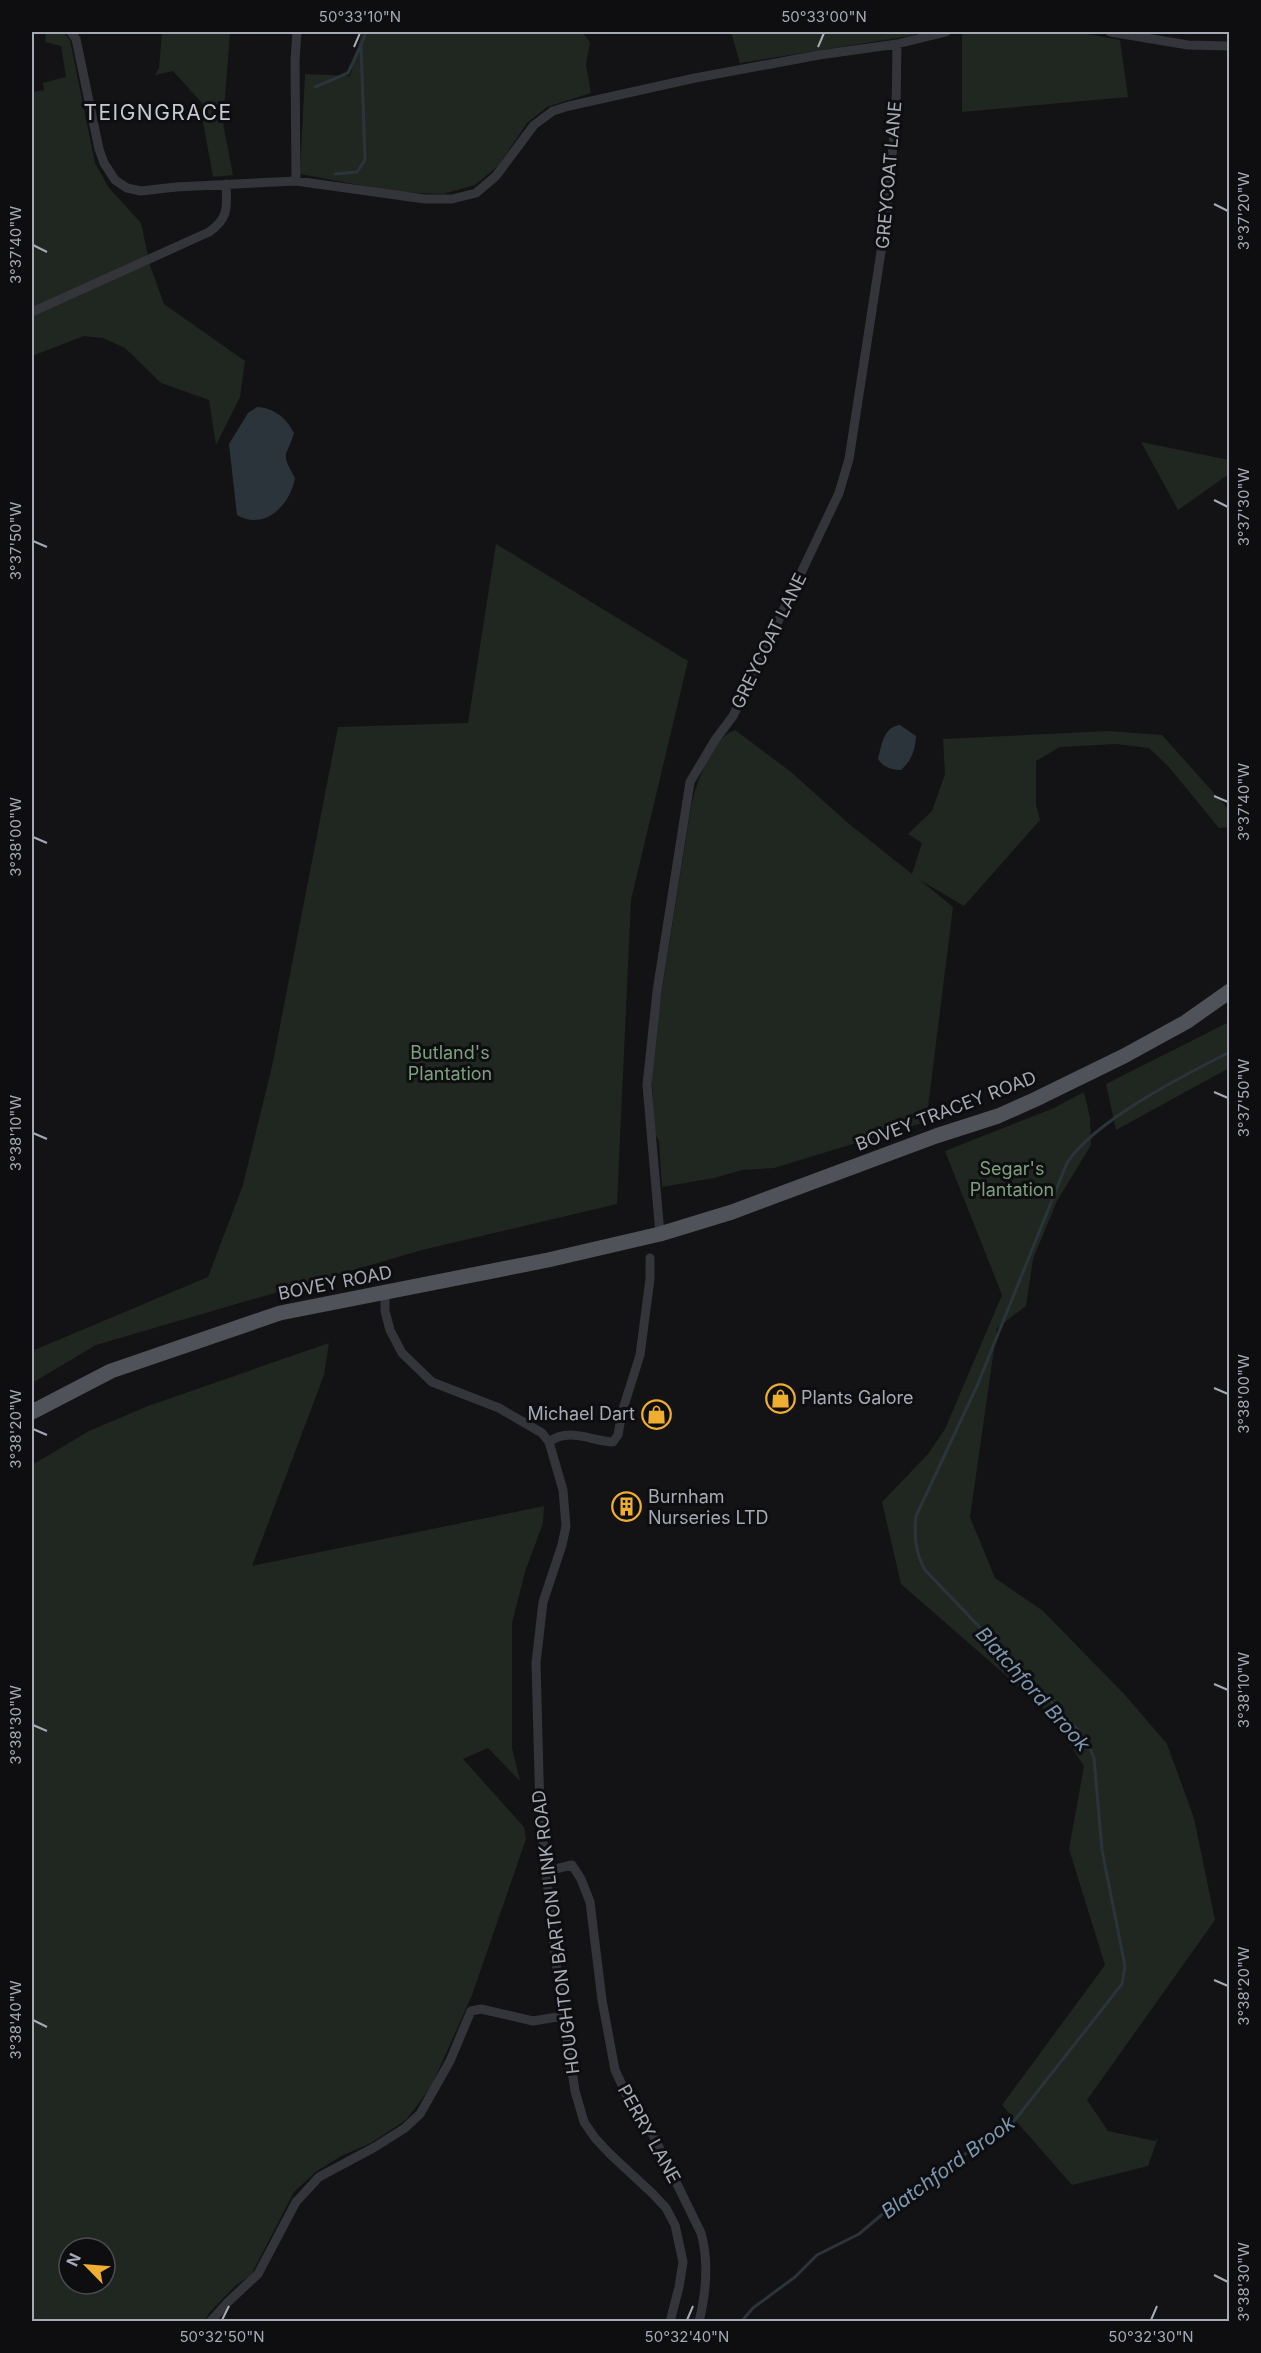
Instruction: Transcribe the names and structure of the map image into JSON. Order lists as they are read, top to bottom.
{
  "streets": {
    "main road": ["BOVEY TRACEY ROAD", "BOVEY ROAD"],
    "street": ["GREYCOAT LANE", "HOUGHTON BARTON LINK ROAD", "PERRY LANE"]
  },
  "crossings": [
    ["GREYCOAT LANE", "BOVEY TRACEY ROAD"],
    ["GREYCOAT LANE", "BOVEY ROAD"],
    ["BOVEY TRACEY ROAD", "BOVEY ROAD"],
    ["HOUGHTON BARTON LINK ROAD", "PERRY LANE"]
  ],
  "districts": ["TEIGNGRACE"],
  "water": ["Blatchford Brook"],
  "parks": ["Butland's Plantation", "Segar's Plantation"],
  "places": {
    "shop": ["Plants Galore", "Michael Dart"],
    "building": ["Burnham Nurseries LTD"]
  },
  "north": "top left",
  "coordinates": [
    "50°33'10\"N",
    "50°33'00\"N",
    "3°37'20\"W",
    "3°37'40\"W",
    "3°37'30\"W",
    "3°37'50\"W",
    "3°38'00\"W",
    "3°38'10\"W",
    "3°38'20\"W",
    "3°38'30\"W",
    "3°38'40\"W",
    "50°32'50\"N",
    "50°32'40\"N",
    "50°32'30\"N"
  ]
}
